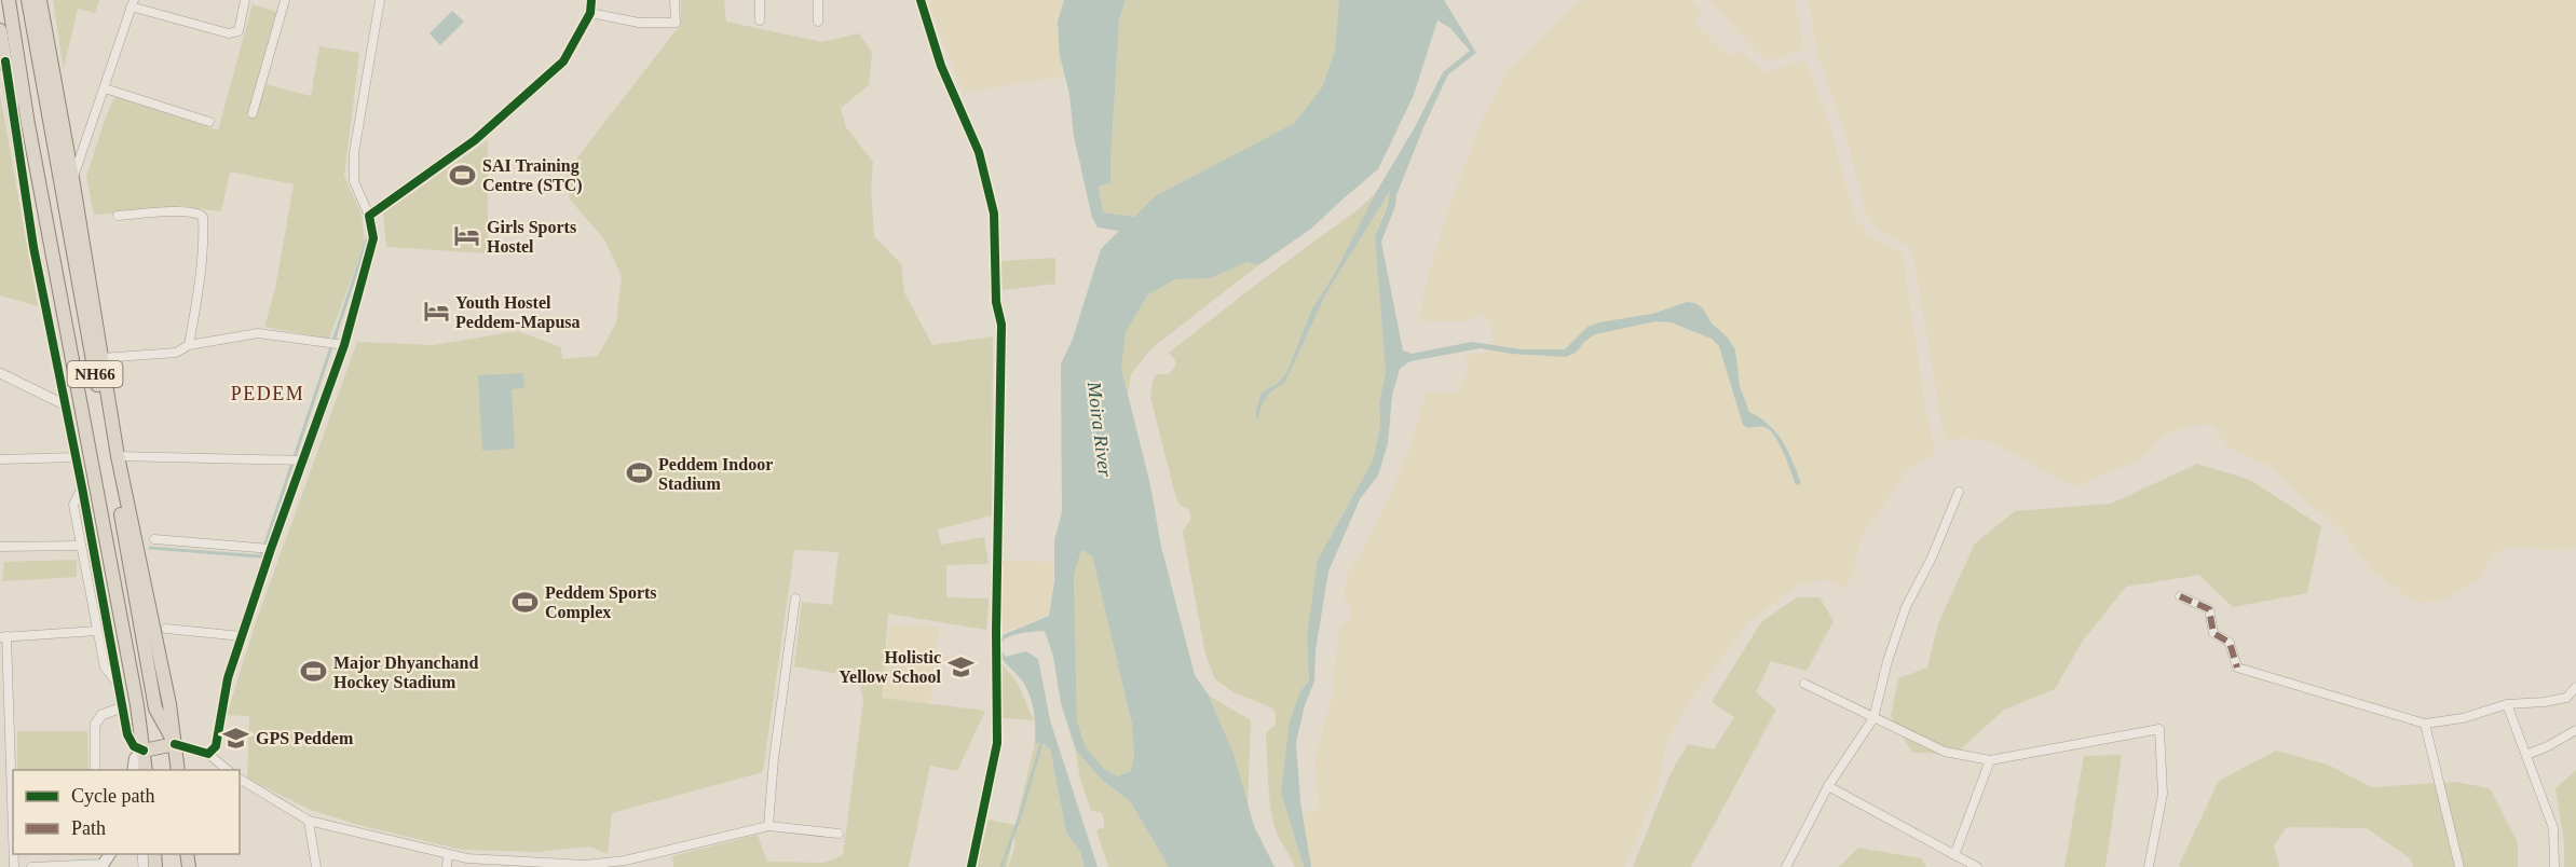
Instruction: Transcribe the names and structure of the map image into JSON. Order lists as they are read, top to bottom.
{
  "streets": {
    "highway": ["NH66"]
  },
  "districts": ["PEDEM"],
  "water": ["Moira River"],
  "places": {
    "sports": [
      "SAI Training Centre (STC)",
      "Peddem Indoor Stadium",
      "Peddem Sports Complex",
      "Major Dhyanchand Hockey Stadium"
    ],
    "hotel": ["Girls Sports Hostel", "Youth Hostel Peddem-Mapusa"],
    "school or university": ["Holistic Yellow School", "GPS Peddem"]
  },
  "legend": ["Cycle path", "Path"]
}
